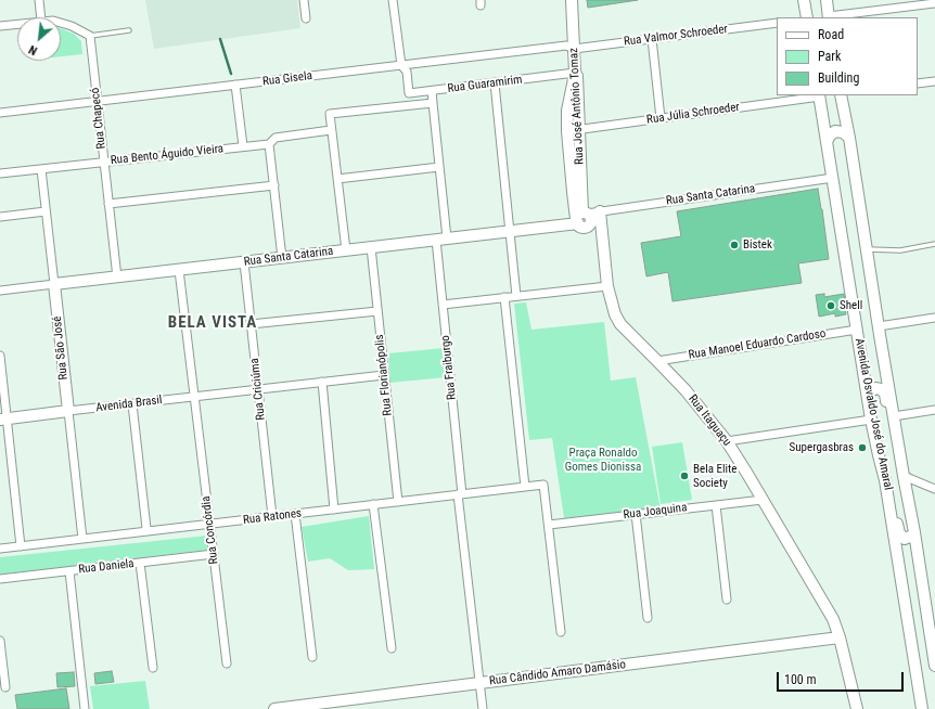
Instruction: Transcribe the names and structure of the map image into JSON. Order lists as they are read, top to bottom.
{
  "streets": {
    "main road": [
      "Rua José Antônio Tomaz",
      "Rua Santa Catarina",
      "Rua São José",
      "Avenida Brasil",
      "Avenida Osvaldo José do Amaral",
      "Rua Itaguaçu",
      "Rua Cândido Amaro Damásio"
    ],
    "street": [
      "Rua Valmor Schroeder",
      "Rua Gisela",
      "Rua Guaramirim",
      "Rua Júlia Schroeder",
      "Rua Chapecó",
      "Rua Bento Águido Vieira",
      "Rua Manoel Eduardo Cardoso",
      "Rua Fraiburgo",
      "Rua Florianópolis",
      "Rua Criciúma",
      "Rua Joaquina",
      "Rua Ratones",
      "Rua Concórdia",
      "Rua Daniela"
    ]
  },
  "crossings": [
    ["Rua Valmor Schroeder", "Rua Gisela"],
    ["Rua Valmor Schroeder", "Rua José Antônio Tomaz"],
    ["Rua Gisela", "Rua José Antônio Tomaz"],
    ["Rua Gisela", "Rua Chapecó"],
    ["Rua Guaramirim", "Rua José Antônio Tomaz"],
    ["Rua Guaramirim", "Rua Bento Águido Vieira"],
    ["Rua José Antônio Tomaz", "Rua Júlia Schroeder"],
    ["Rua José Antônio Tomaz", "Rua Santa Catarina"],
    ["Rua Júlia Schroeder", "Avenida Osvaldo José do Amaral"],
    ["Rua Chapecó", "Rua Bento Águido Vieira"],
    ["Rua Chapecó", "Rua Santa Catarina"],
    ["Rua Santa Catarina", "Rua São José"],
    ["Rua Santa Catarina", "Rua Fraiburgo"],
    ["Rua Santa Catarina", "Rua Florianópolis"],
    ["Rua Santa Catarina", "Rua Criciúma"],
    ["Rua Santa Catarina", "Avenida Osvaldo José do Amaral"],
    ["Rua Santa Catarina", "Rua Itaguaçu"],
    ["Rua Santa Catarina", "Rua Concórdia"],
    ["Rua Manoel Eduardo Cardoso", "Avenida Osvaldo José do Amaral"],
    ["Rua Manoel Eduardo Cardoso", "Rua Itaguaçu"],
    ["Rua São José", "Avenida Brasil"],
    ["Rua Fraiburgo", "Rua Ratones"],
    ["Rua Fraiburgo", "Rua Cândido Amaro Damásio"],
    ["Rua Florianópolis", "Avenida Brasil"],
    ["Rua Florianópolis", "Rua Ratones"],
    ["Rua Criciúma", "Avenida Brasil"],
    ["Rua Criciúma", "Rua Ratones"],
    ["Avenida Brasil", "Rua Concórdia"],
    ["Rua Itaguaçu", "Rua Joaquina"],
    ["Rua Itaguaçu", "Rua Cândido Amaro Damásio"],
    ["Rua Joaquina", "Rua Ratones"],
    ["Rua Ratones", "Rua Concórdia"],
    ["Rua Concórdia", "Rua Daniela"]
  ],
  "districts": ["BELA VISTA"],
  "parks": ["Praça Ronaldo Gomes Dionissa"],
  "places": [
    "Bistek",
    "Shell",
    "Supergasbras",
    "Bela Elite Society"
  ],
  "legend": ["Road", "Park", "Building"],
  "scale_bar": "100 m",
  "north": "bottom left"
}
